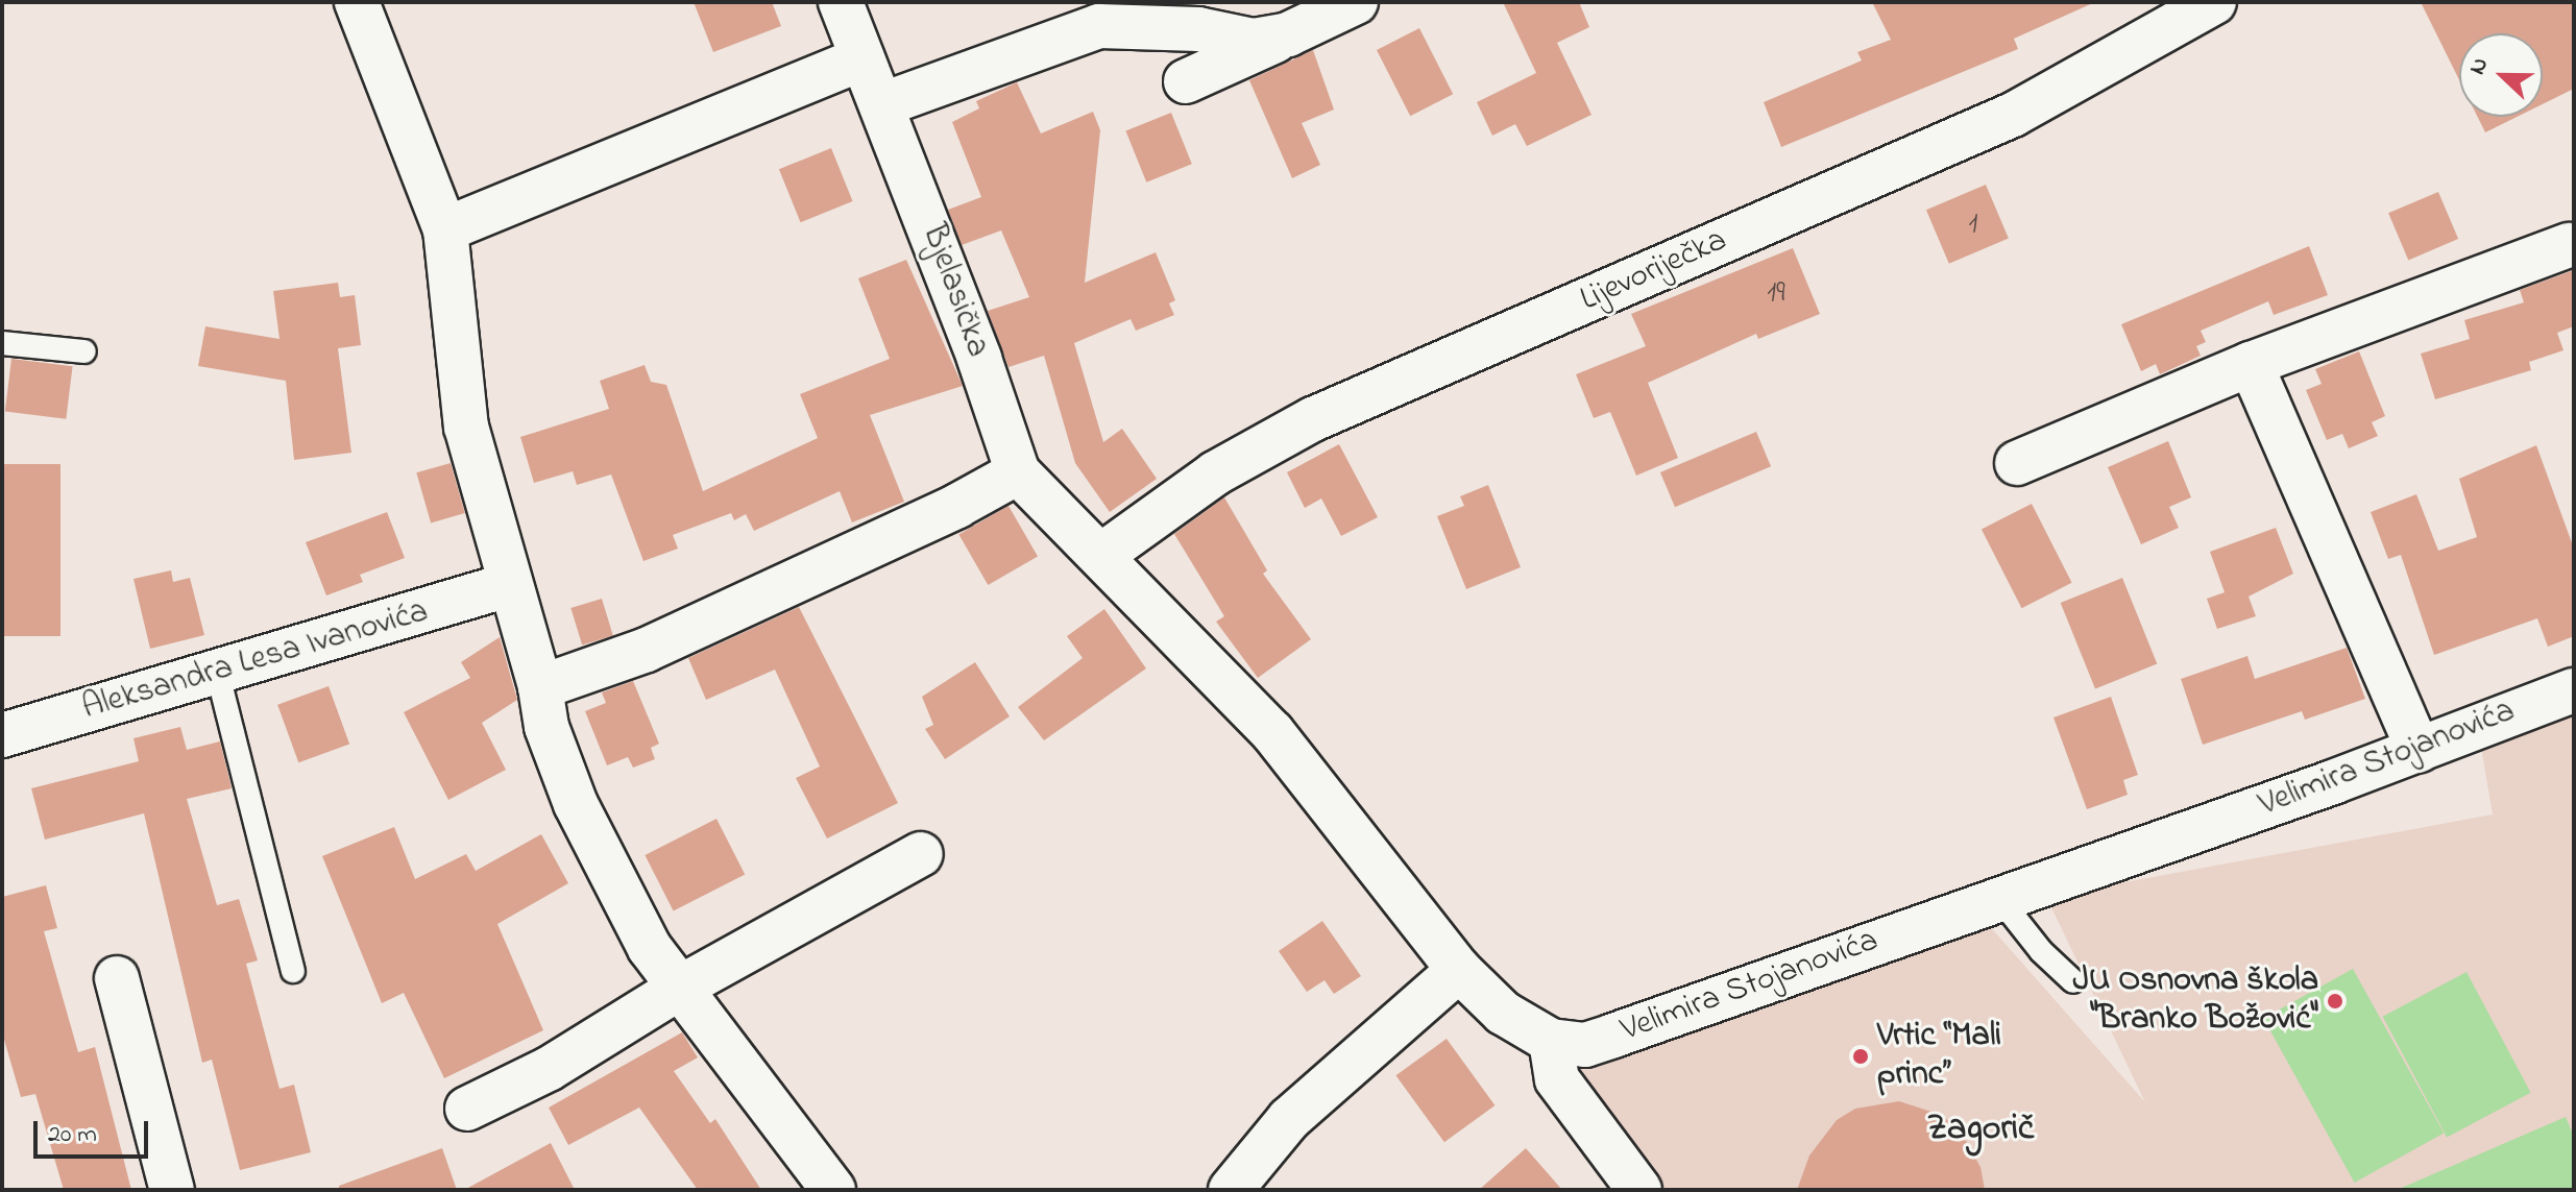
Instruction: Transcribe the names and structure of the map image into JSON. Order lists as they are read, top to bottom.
{
  "streets": {
    "street": [
      "Lijevoriječka",
      "Bjelasička",
      "Aleksandra Lesa Ivanovića",
      "Velimira Stojanovića"
    ]
  },
  "crossings": [
    ["Lijevoriječka", "Bjelasička"],
    ["Lijevoriječka", "Velimira Stojanovića"],
    ["Bjelasička", "Velimira Stojanovića"]
  ],
  "districts": ["Zagorič"],
  "places": ["JU Osnovna škola \"Branko Božović\"", "Vrtic “Mali princ”"],
  "house_numbers": ["1", "19"],
  "scale_bar": "20 m",
  "north": "left"
}
